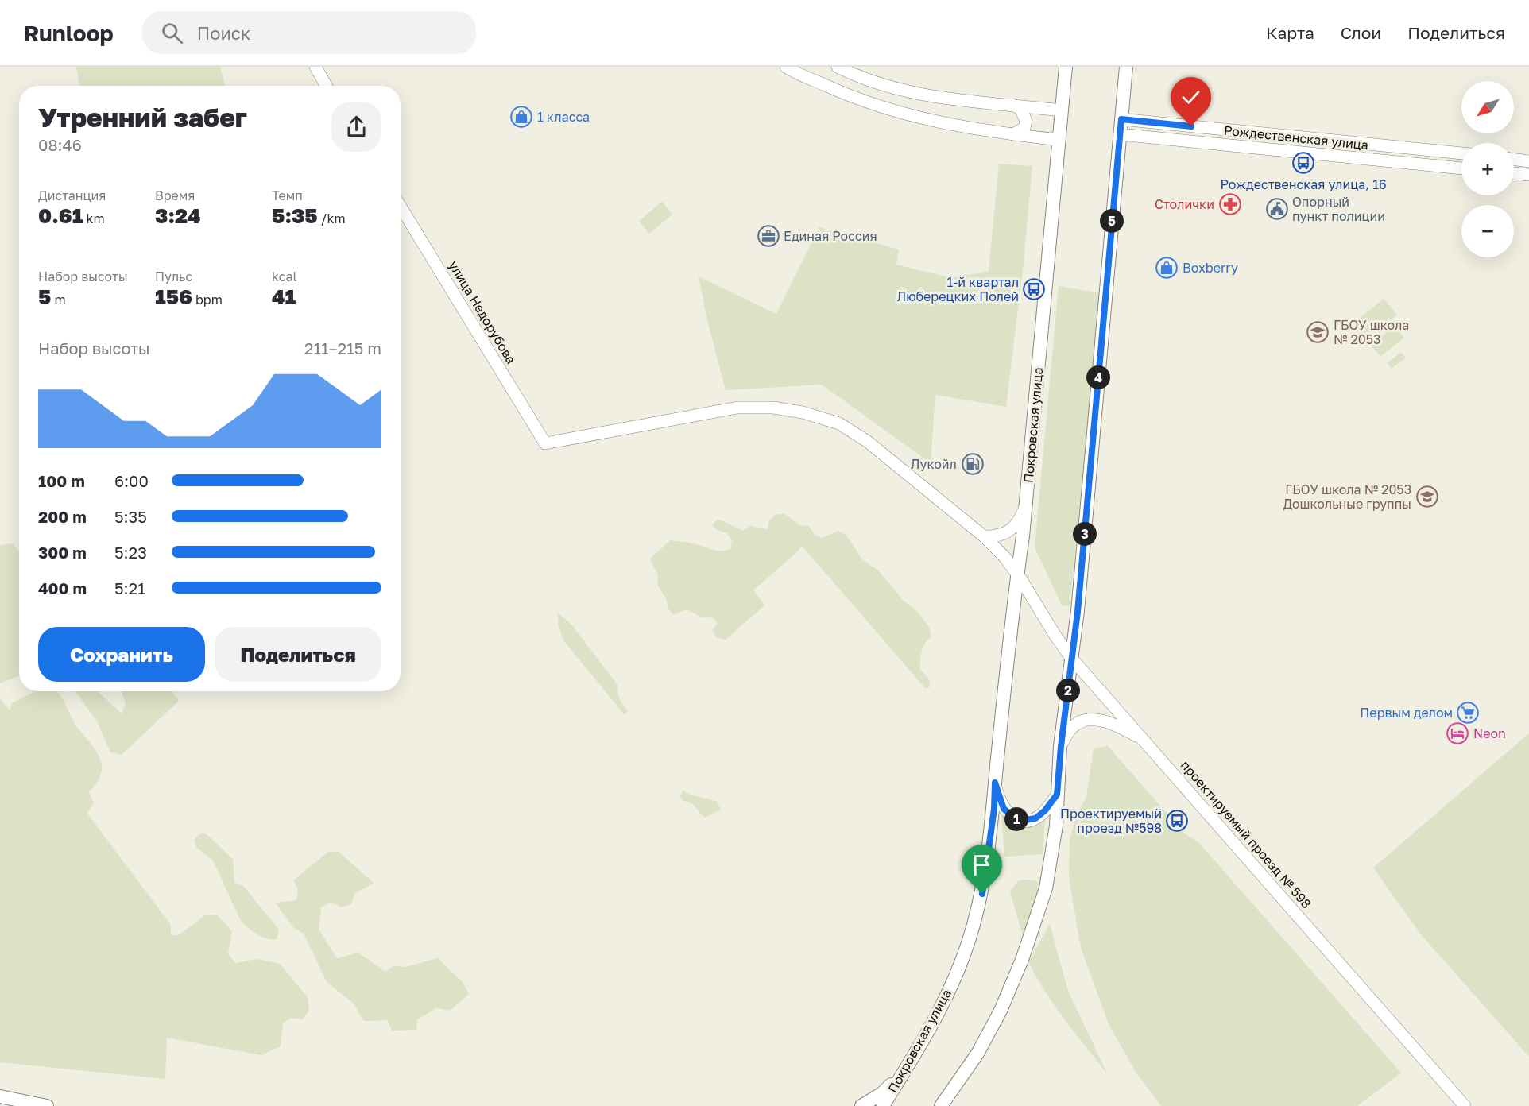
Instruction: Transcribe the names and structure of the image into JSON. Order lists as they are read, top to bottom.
{
  "streets": {
    "main road": ["Покровская улица"],
    "street": ["Рождественская улица", "улица Недорубова", "проектируемый проезд № 598"]
  },
  "crossings": [
    ["улица Недорубова", "проектируемый проезд № 598"],
    ["Покровская улица", "проектируемый проезд № 598"]
  ],
  "places": {
    "shop": ["1 класса", "Boxberry"],
    "bus stop": ["Рождественская улица, 16", "1-й квартал Люберецких Полей", "Проектируемый проезд №598"],
    "pharmacy": ["Столички"],
    "public building": ["Опорный пункт полиции"],
    "office": ["Единая Россия"],
    "school or university": ["ГБОУ школа № 2053", "ГБОУ школа № 2053 Дошкольные группы"],
    "fuel station": ["Лукойл"],
    "supermarket": ["Первым делом"],
    "hotel": ["Neon"]
  },
  "north": "bottom left",
  "page": {
    "header": "Runloop",
    "search": "Поиск",
    "nav": ["Карта", "Слои", "Поделиться"],
    "map_buttons": ["+", "−"],
    "heading": ["Утренний забег", "08:46"],
    "stats": [
      ["Дистанция", "0.61 km"],
      ["Время", "3:24"],
      ["Темп", "5:35 /km"],
      ["Набор высоты", "5 m"],
      ["Пульс", "156 bpm"],
      ["kcal", "41"]
    ],
    "pins": [
      "5",
      "4",
      "3",
      "2",
      "1"
    ],
    "chart": ["Набор высоты", "211–215 m"],
    "list": [
      {
        "name": "100 m",
        "note": "6:00"
      },
      {
        "name": "200 m",
        "note": "5:35"
      },
      {
        "name": "300 m",
        "note": "5:23"
      },
      {
        "name": "400 m",
        "note": "5:21"
      }
    ],
    "buttons": ["Сохранить", "Поделиться"]
  }
}
